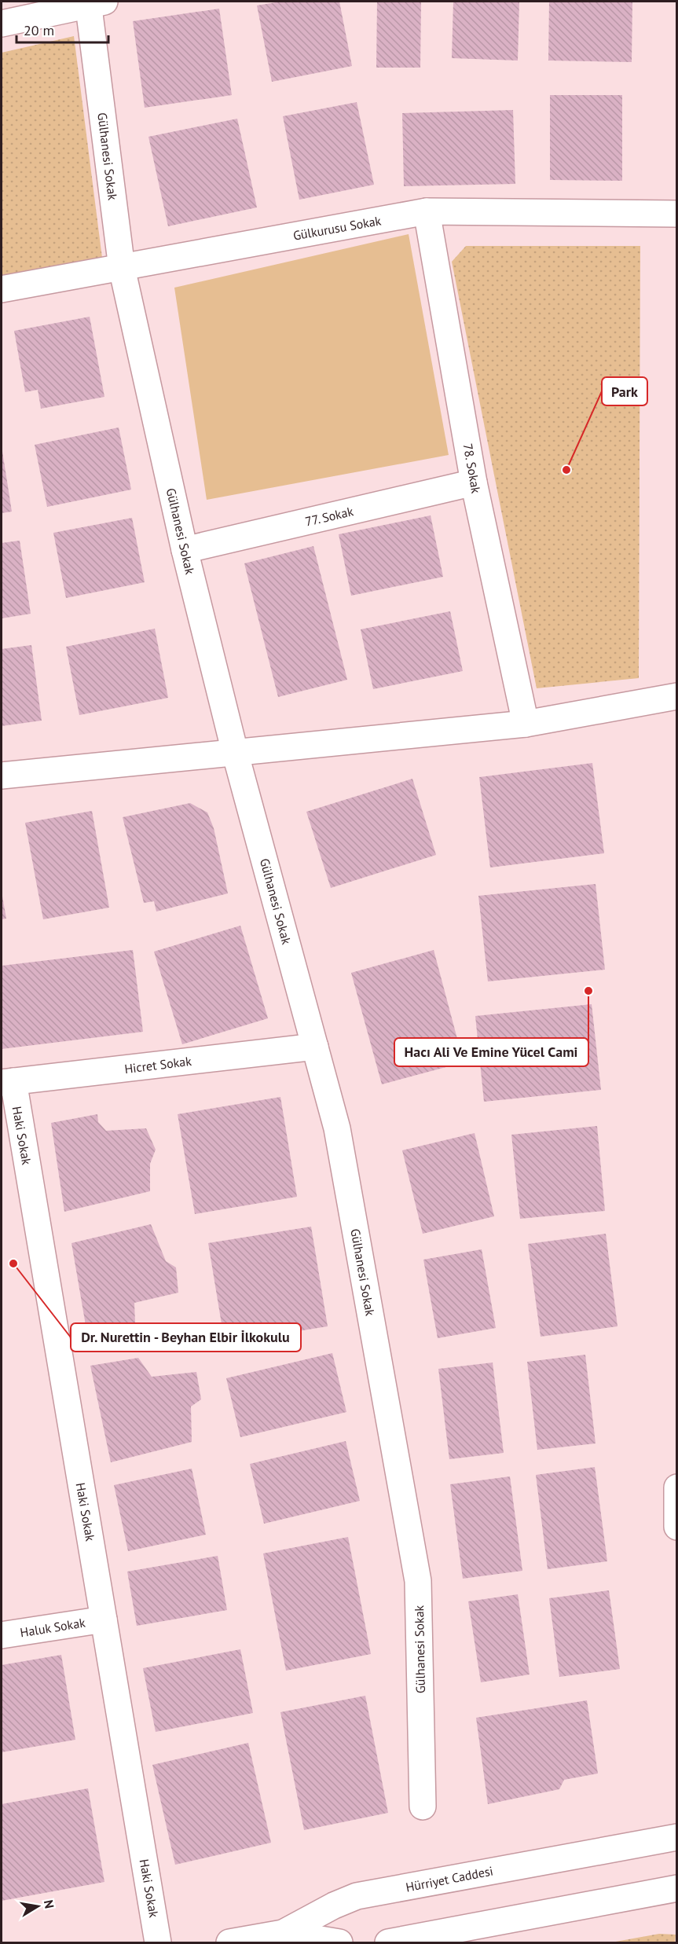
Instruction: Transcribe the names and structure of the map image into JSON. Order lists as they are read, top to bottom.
{
  "streets": {
    "street": [
      "Gülhanesi Sokak",
      "Gülkurusu Sokak",
      "78. Sokak",
      "77. Sokak",
      "Hicret Sokak",
      "Haki Sokak",
      "Haluk Sokak",
      "Hürriyet Caddesi"
    ]
  },
  "crossings": [
    ["Gülhanesi Sokak", "Gülkurusu Sokak"],
    ["Gülhanesi Sokak", "77. Sokak"],
    ["Gülhanesi Sokak", "Hicret Sokak"],
    ["Gülkurusu Sokak", "78. Sokak"],
    ["78. Sokak", "77. Sokak"],
    ["Hicret Sokak", "Haki Sokak"],
    ["Haki Sokak", "Haluk Sokak"]
  ],
  "places": ["Park", "Hacı Ali Ve Emine Yücel Cami", "Dr. Nurettin - Beyhan Elbir İlkokulu"],
  "scale_bar": "20 m",
  "north": "right"
}
